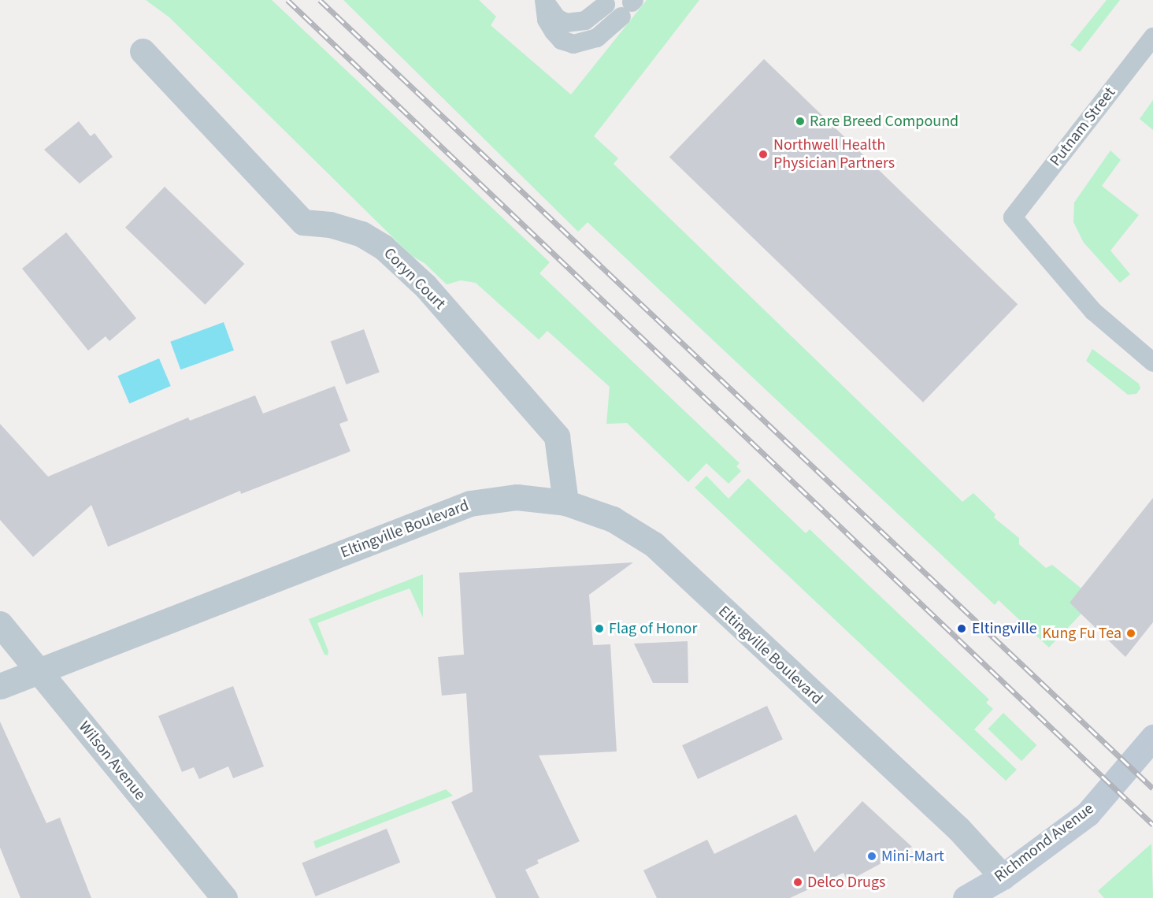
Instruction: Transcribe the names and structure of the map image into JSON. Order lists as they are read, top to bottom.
{
  "streets": {
    "main road": ["Richmond Avenue"],
    "street": ["Coryn Court", "Eltingville Boulevard", "Wilson Avenue"],
    "lane": ["Putnam Street"]
  },
  "crossings": [
    ["Coryn Court", "Eltingville Boulevard"],
    ["Eltingville Boulevard", "Wilson Avenue"],
    ["Eltingville Boulevard", "Richmond Avenue"]
  ],
  "places": [
    "Rare Breed Compound",
    "Northwell Health Physician Partners",
    "Flag of Honor",
    "Eltingville",
    "Kung Fu Tea",
    "Mini-Mart",
    "Delco Drugs"
  ]
}
